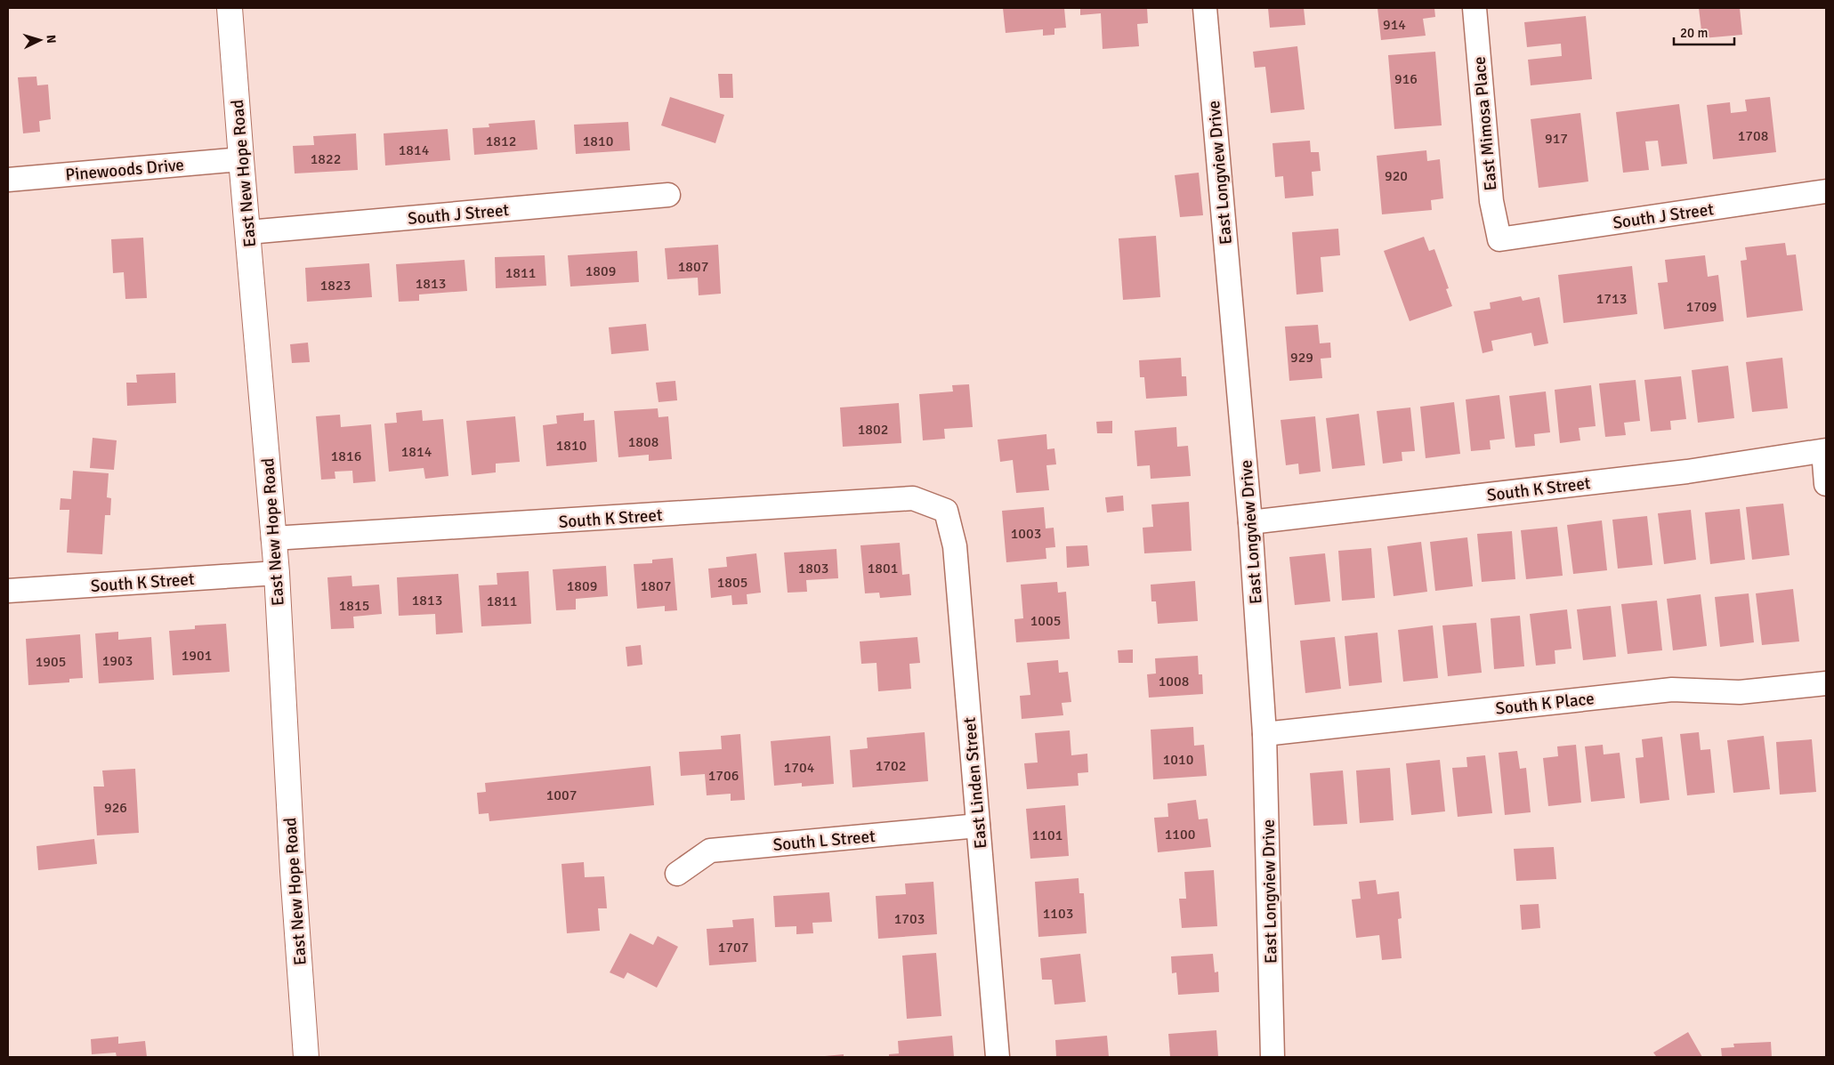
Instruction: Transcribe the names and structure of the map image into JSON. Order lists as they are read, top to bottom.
{
  "streets": {
    "street": [
      "East Mimosa Place",
      "Pinewoods Drive",
      "East Longview Drive",
      "East New Hope Road",
      "South J Street",
      "South K Street",
      "South K Place",
      "East Linden Street",
      "South L Street"
    ]
  },
  "crossings": [
    ["East Mimosa Place", "South J Street"],
    ["Pinewoods Drive", "East New Hope Road"],
    ["East Longview Drive", "South K Street"],
    ["East Longview Drive", "South K Place"],
    ["East New Hope Road", "South J Street"],
    ["East New Hope Road", "South K Street"],
    ["South K Street", "East Linden Street"],
    ["East Linden Street", "South L Street"]
  ],
  "house_numbers": [
    "914",
    "916",
    "1708",
    "917",
    "1812",
    "1810",
    "1814",
    "1822",
    "920",
    "1807",
    "1809",
    "1811",
    "1813",
    "1823",
    "1713",
    "1709",
    "929",
    "1802",
    "1808",
    "1810",
    "1814",
    "1816",
    "1003",
    "1803",
    "1801",
    "1805",
    "1809",
    "1807",
    "1813",
    "1811",
    "1815",
    "1005",
    "1901",
    "1903",
    "1905",
    "1008",
    "1010",
    "1702",
    "1704",
    "1706",
    "1007",
    "926",
    "1100",
    "1101",
    "1103",
    "1703",
    "1707"
  ],
  "scale_bar": "20 m",
  "north": "right"
}
